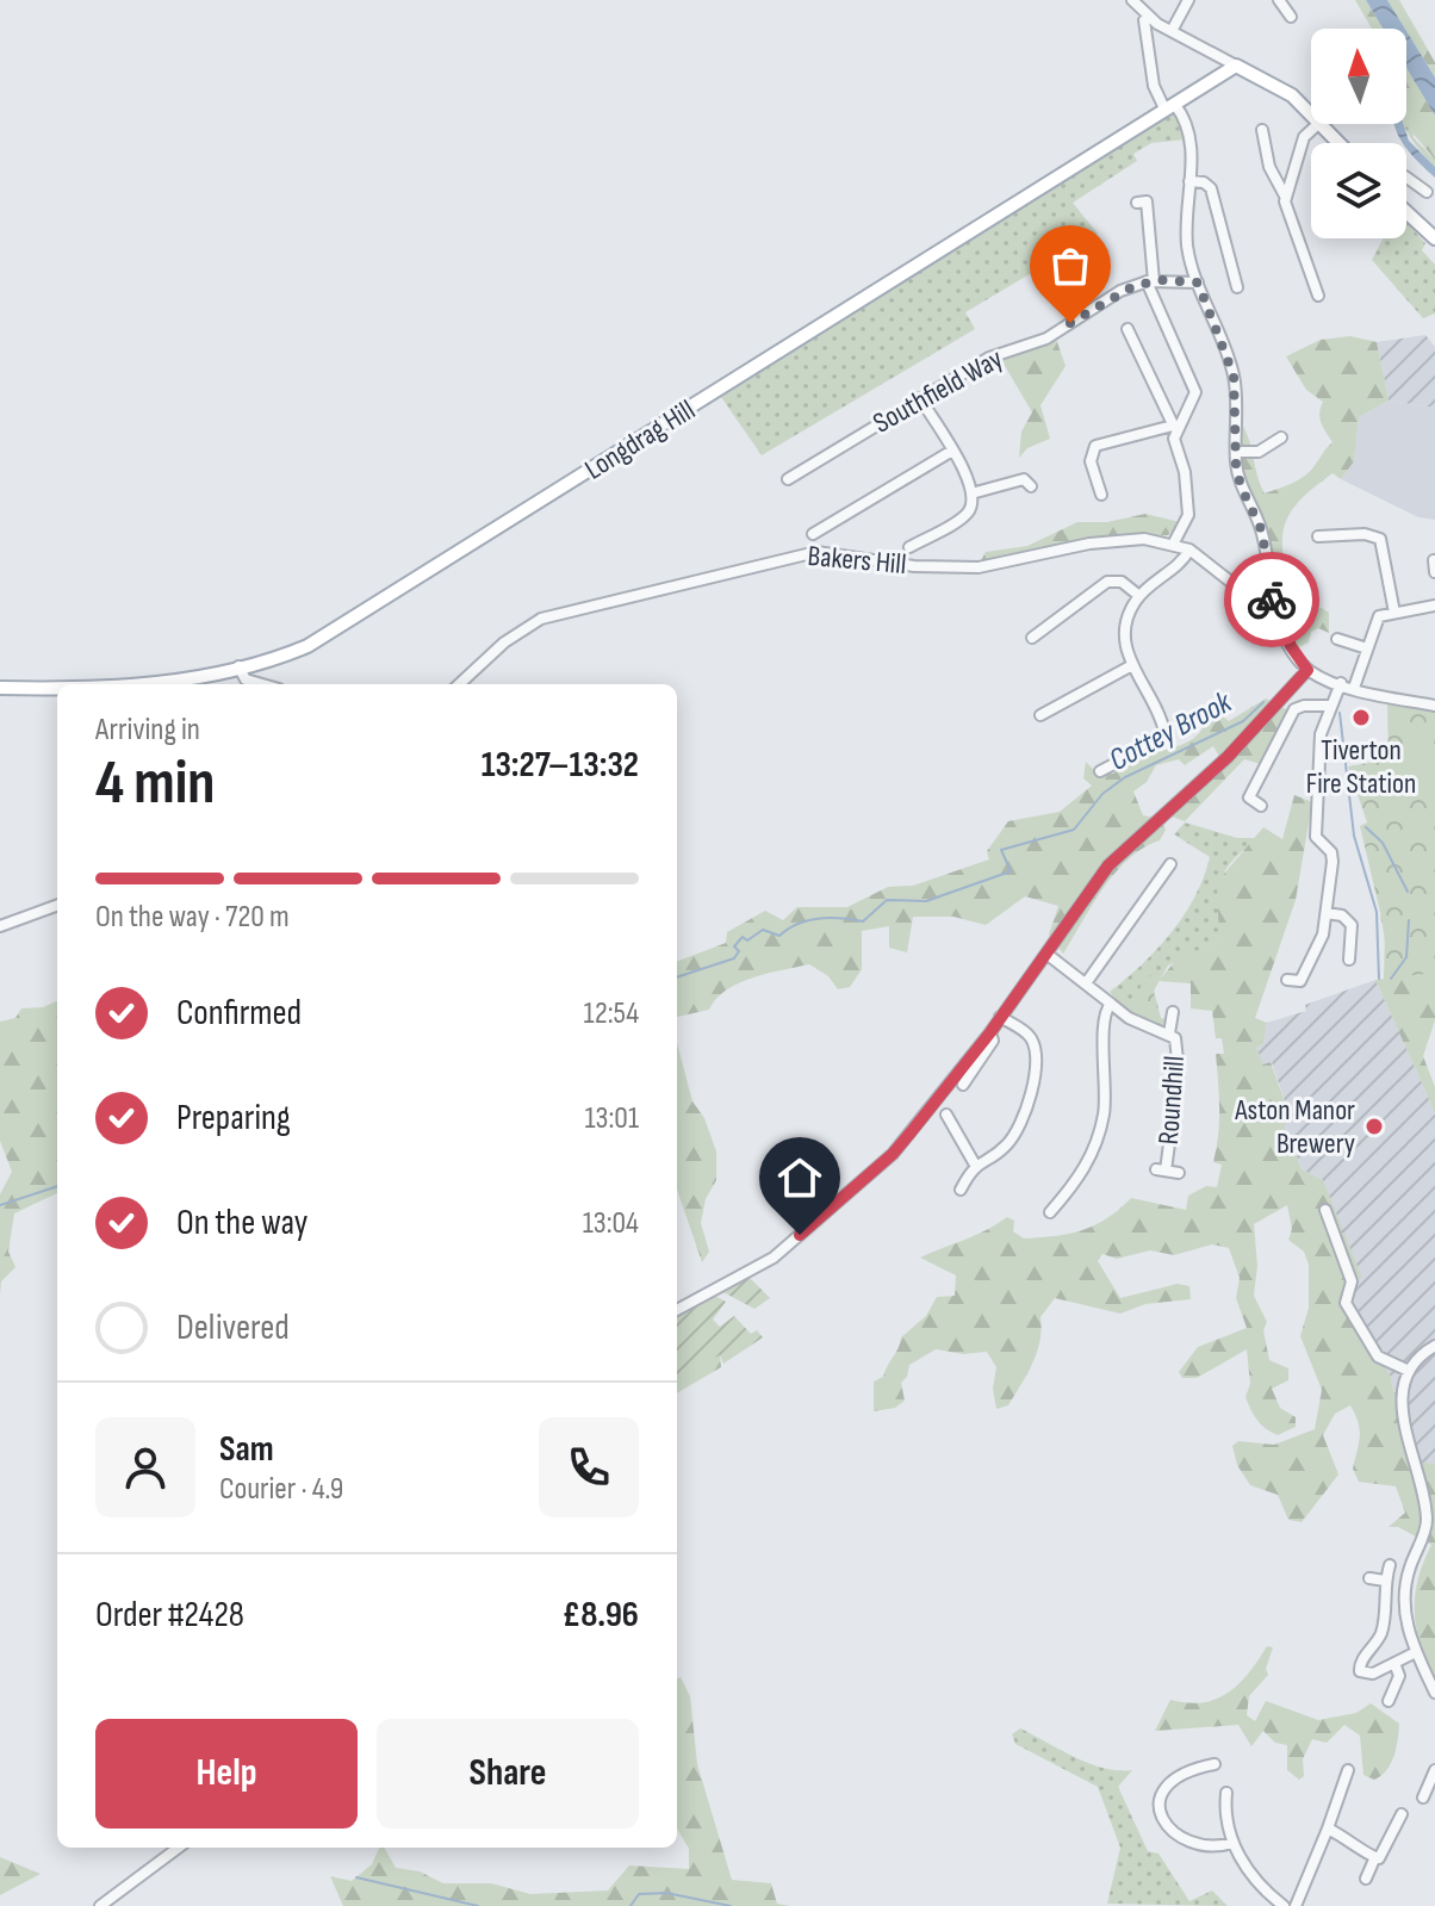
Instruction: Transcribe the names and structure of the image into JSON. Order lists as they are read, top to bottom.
{
  "streets": {
    "main road": ["Longdrag Hill"],
    "street": ["Southfield Way", "Bakers Hill", "Roundhill"]
  },
  "water": ["Cottey Brook"],
  "places": ["Tiverton Fire Station", "Aston Manor Brewery"],
  "north": "top",
  "page": {
    "heading": ["4 min", "Arriving in", "13:27–13:32"],
    "panel": [
      "Sam",
      "Courier · 4.9",
      "Order #2428",
      "£8.96"
    ],
    "bar": "On the way · 720 m",
    "list": [
      ["Confirmed", "12:54"],
      ["Preparing", "13:01"],
      ["On the way", "13:04"],
      "Delivered"
    ],
    "buttons": ["Help", "Share"]
  }
}
